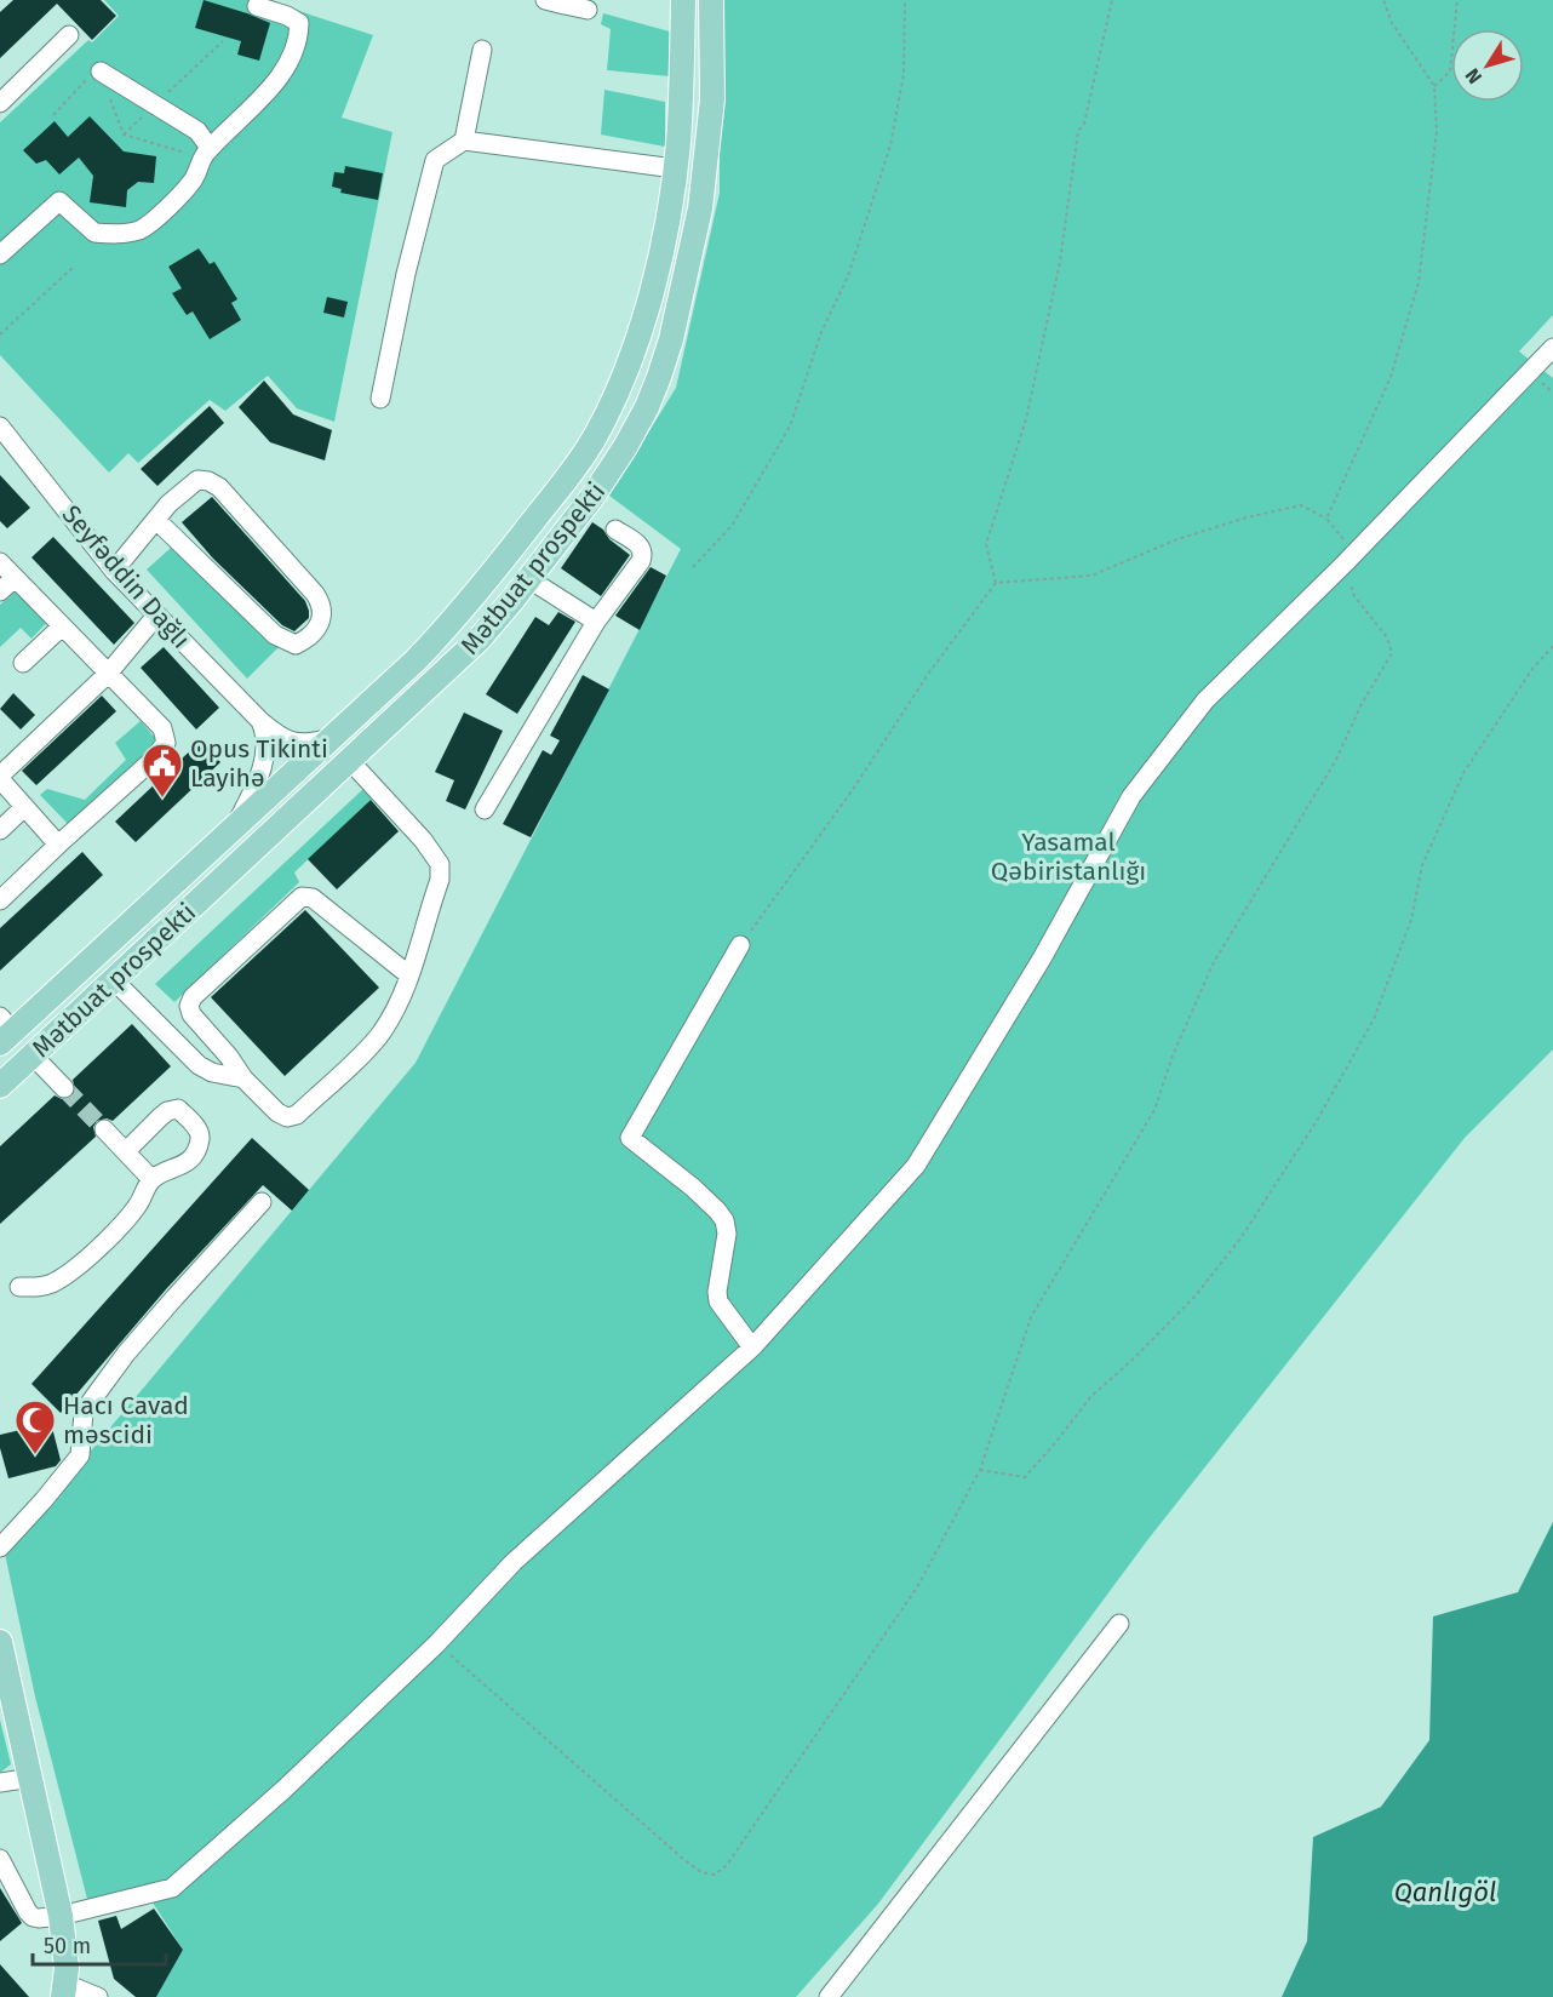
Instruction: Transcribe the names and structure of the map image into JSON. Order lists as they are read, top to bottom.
{
  "streets": {
    "main road": ["Mətbuat prospekti"],
    "street": ["Seyfəddin Dağlı"]
  },
  "crossings": [
    ["Mətbuat prospekti", "Seyfəddin Dağlı"]
  ],
  "water": ["Qanlıgöl"],
  "parks": ["Yasamal Qəbiristanlığı"],
  "places": {
    "public building": ["Opus Tikinti Layihə"],
    "mosque": ["Hacı Cavad məscidi"]
  },
  "scale_bar": "50 m",
  "north": "bottom left"
}
